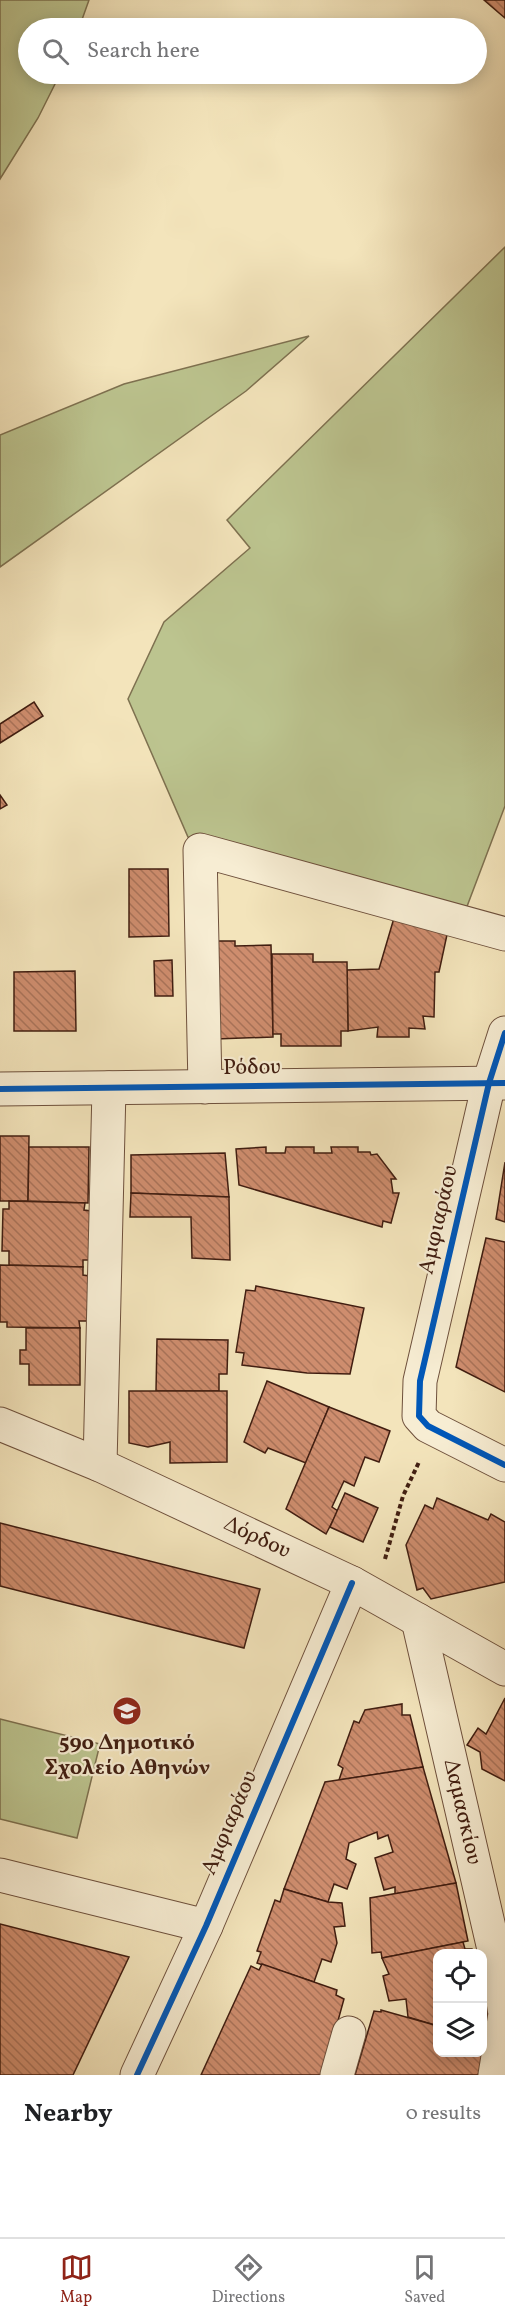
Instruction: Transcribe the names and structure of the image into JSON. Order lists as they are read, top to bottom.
{
  "streets": {
    "street": [
      "Ρόδου",
      "Αμφιαράου",
      "Δόρδου",
      "Δαμασκίου"
    ]
  },
  "crossings": [
    ["Ρόδου", "Αμφιαράου"],
    ["Αμφιαράου", "Δόρδου"],
    ["Δόρδου", "Δαμασκίου"]
  ],
  "places": {
    "school or university": ["59ο Δημοτικό Σχολείο Αθηνών"]
  },
  "page": {
    "search": "Search here",
    "heading": ["Nearby", "0 results"],
    "nav": ["Map", "Directions", "Saved"]
  }
}
